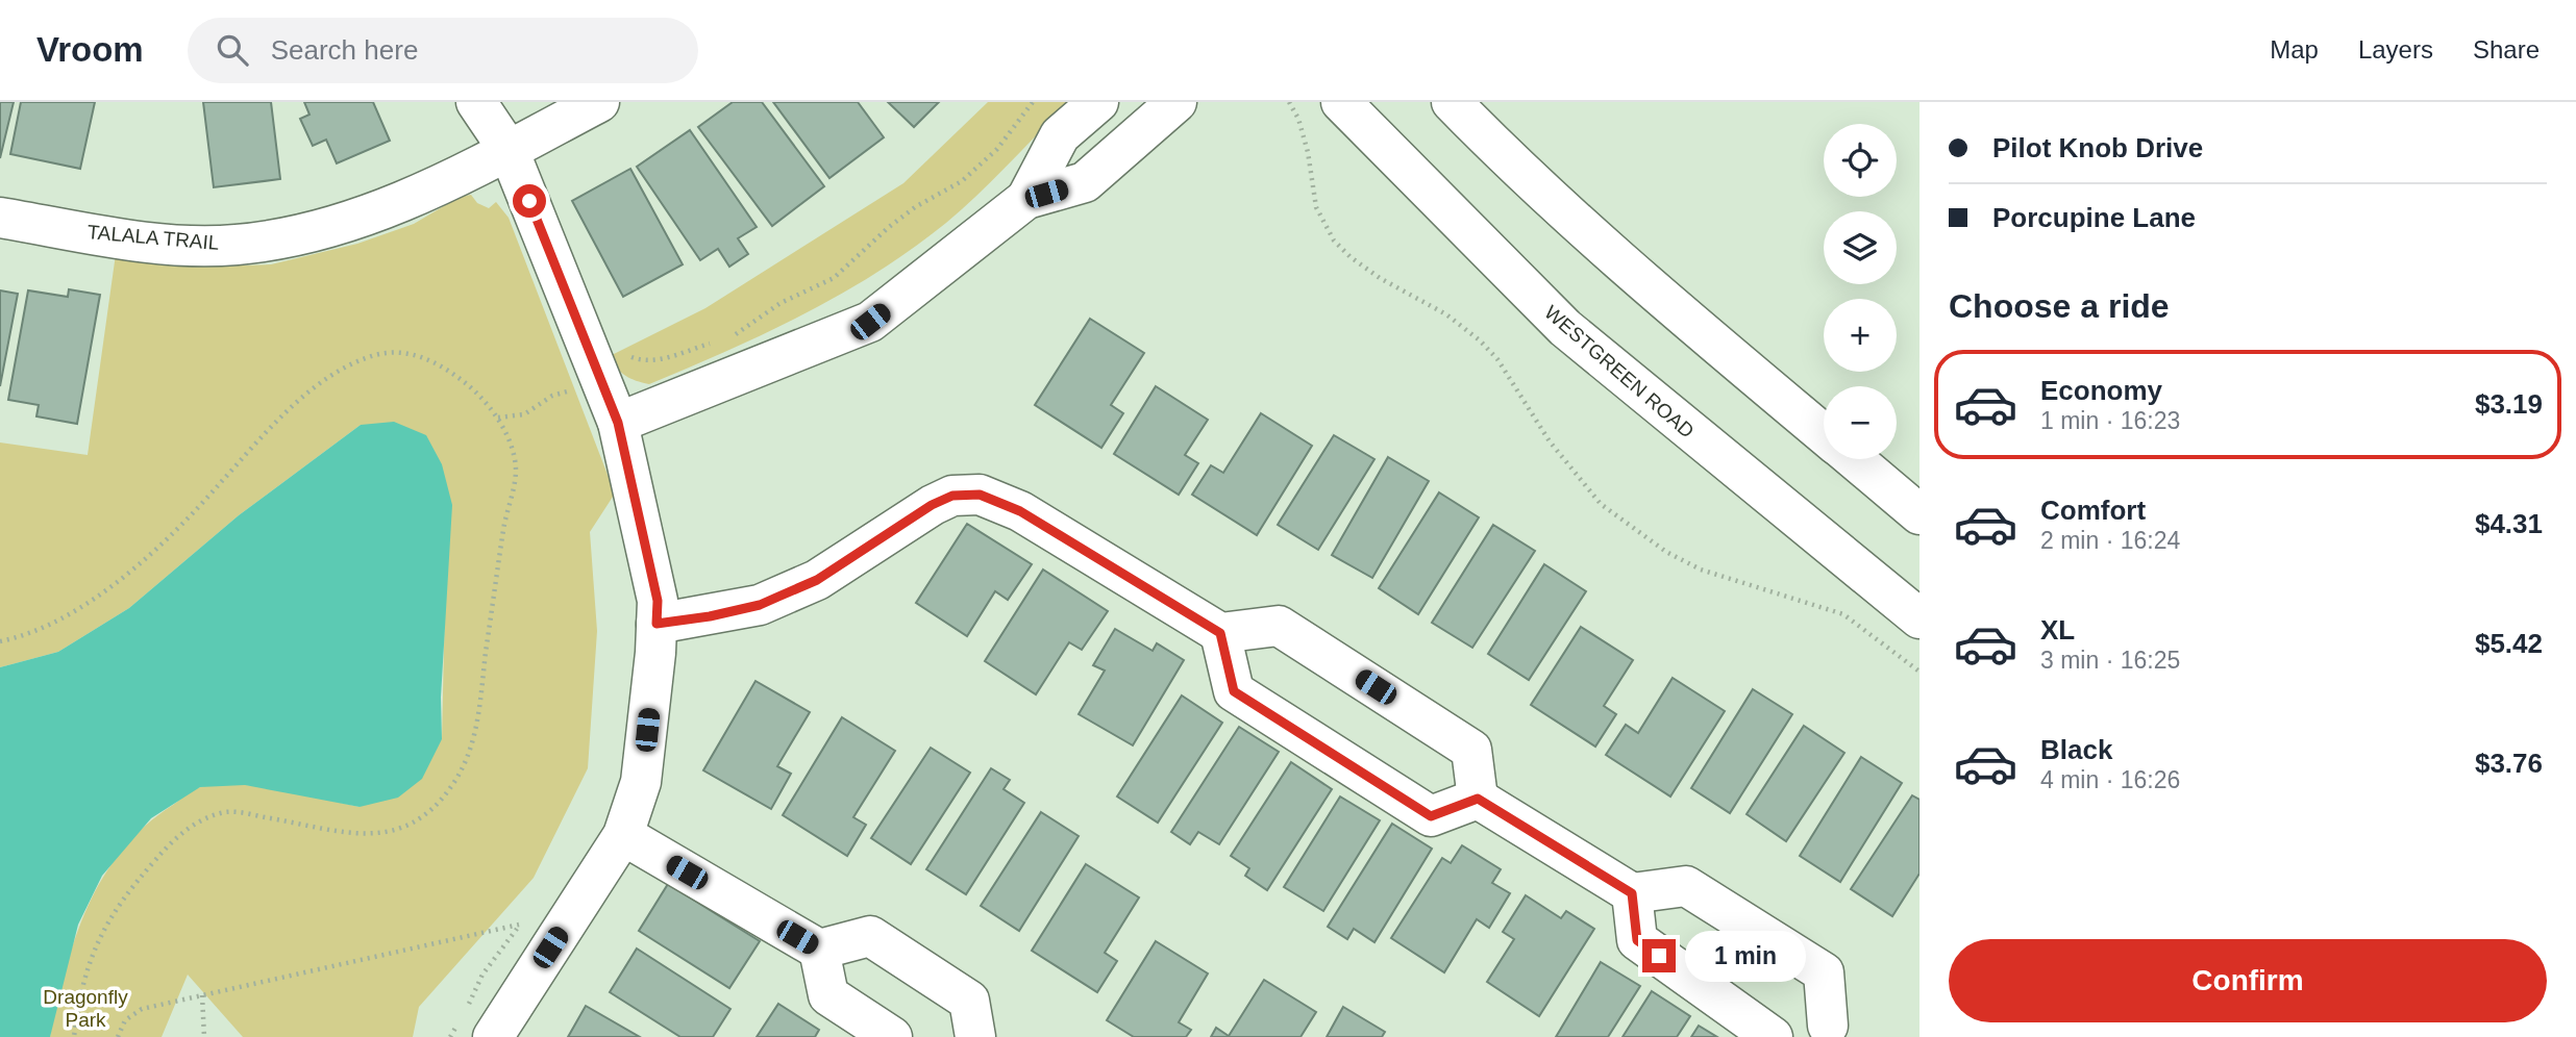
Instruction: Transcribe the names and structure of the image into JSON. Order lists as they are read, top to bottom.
{
  "streets": {
    "street": ["TALALA TRAIL", "WESTGREEN ROAD"]
  },
  "parks": ["Dragonfly Park"],
  "page": {
    "header": "Vroom",
    "search": "Search here",
    "nav": ["Map", "Layers", "Share"],
    "banner": ["Pilot Knob Drive", "Porcupine Lane"],
    "map_buttons": ["+", "−"],
    "heading": "Choose a ride",
    "list": [
      {
        "name": "Economy",
        "note": "1 min · 16:23",
        "value": "$3.19"
      },
      {
        "name": "Comfort",
        "note": "2 min · 16:24",
        "value": "$4.31"
      },
      {
        "name": "XL",
        "note": "3 min · 16:25",
        "value": "$5.42"
      },
      {
        "name": "Black",
        "note": "4 min · 16:26",
        "value": "$3.76"
      }
    ],
    "buttons": "Confirm",
    "bubble": "1 min"
  }
}
